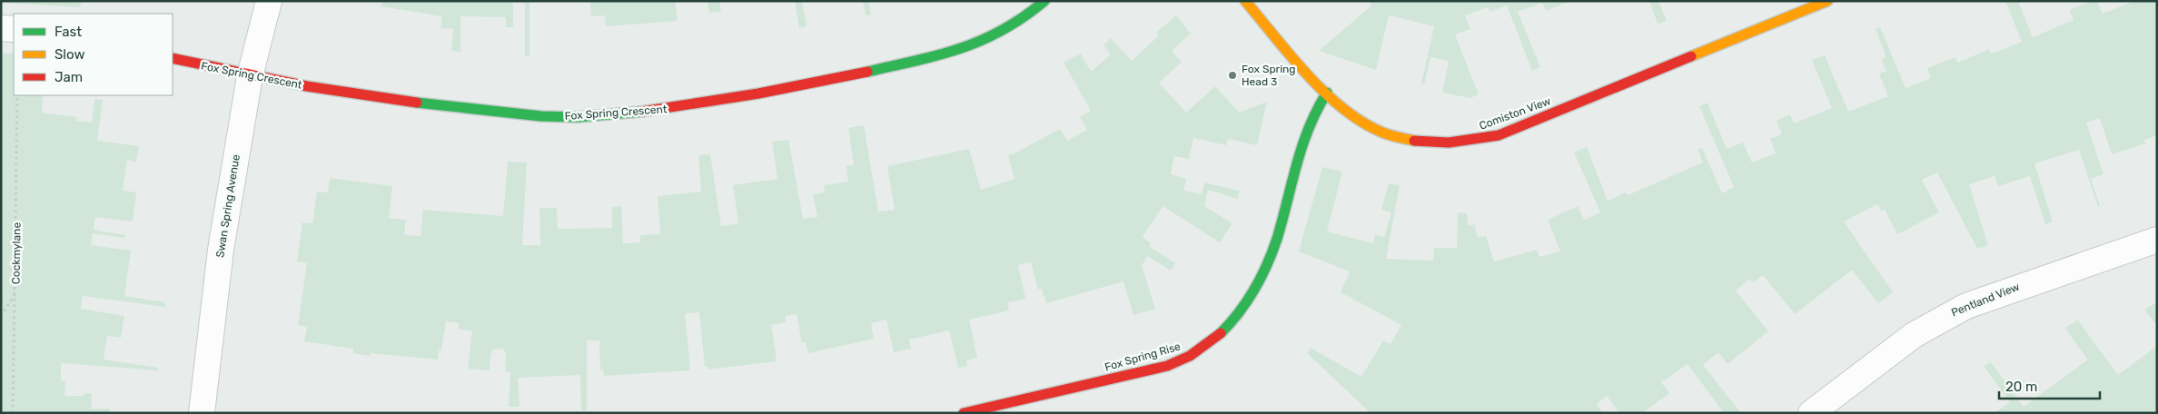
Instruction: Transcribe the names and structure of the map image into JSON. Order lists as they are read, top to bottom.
{
  "streets": {
    "street": [
      "Fox Spring Crescent",
      "Comiston View",
      "Swan Spring Avenue",
      "Pentland View",
      "Fox Spring Rise"
    ],
    "path": ["Cockmylane"]
  },
  "crossings": [
    ["Fox Spring Crescent", "Swan Spring Avenue"],
    ["Comiston View", "Fox Spring Rise"]
  ],
  "places": ["Fox Spring Head 3"],
  "legend": ["Fast", "Slow", "Jam"],
  "scale_bar": "20 m"
}
